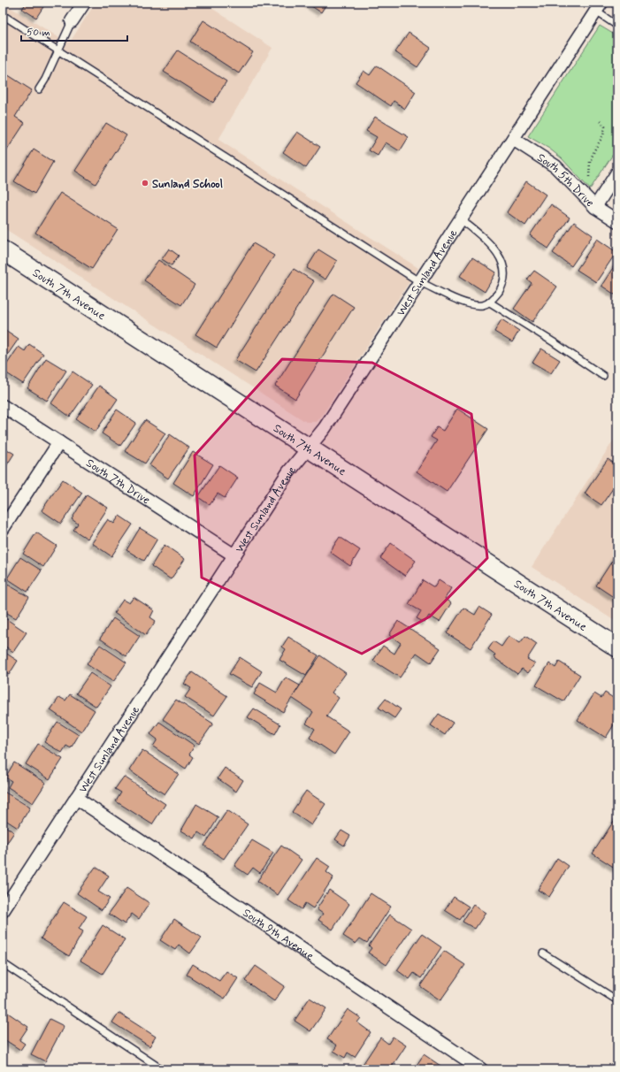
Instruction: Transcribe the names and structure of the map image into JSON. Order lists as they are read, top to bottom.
{
  "streets": {
    "main road": ["South 7th Avenue"],
    "street": [
      "South 5th Drive",
      "West Sunland Avenue",
      "South 7th Drive",
      "South 9th Avenue"
    ]
  },
  "crossings": [
    ["South 5th Drive", "West Sunland Avenue"],
    ["West Sunland Avenue", "South 7th Avenue"],
    ["West Sunland Avenue", "South 7th Drive"],
    ["West Sunland Avenue", "South 9th Avenue"]
  ],
  "places": ["Sunland School"],
  "scale_bar": "50 m"
}
